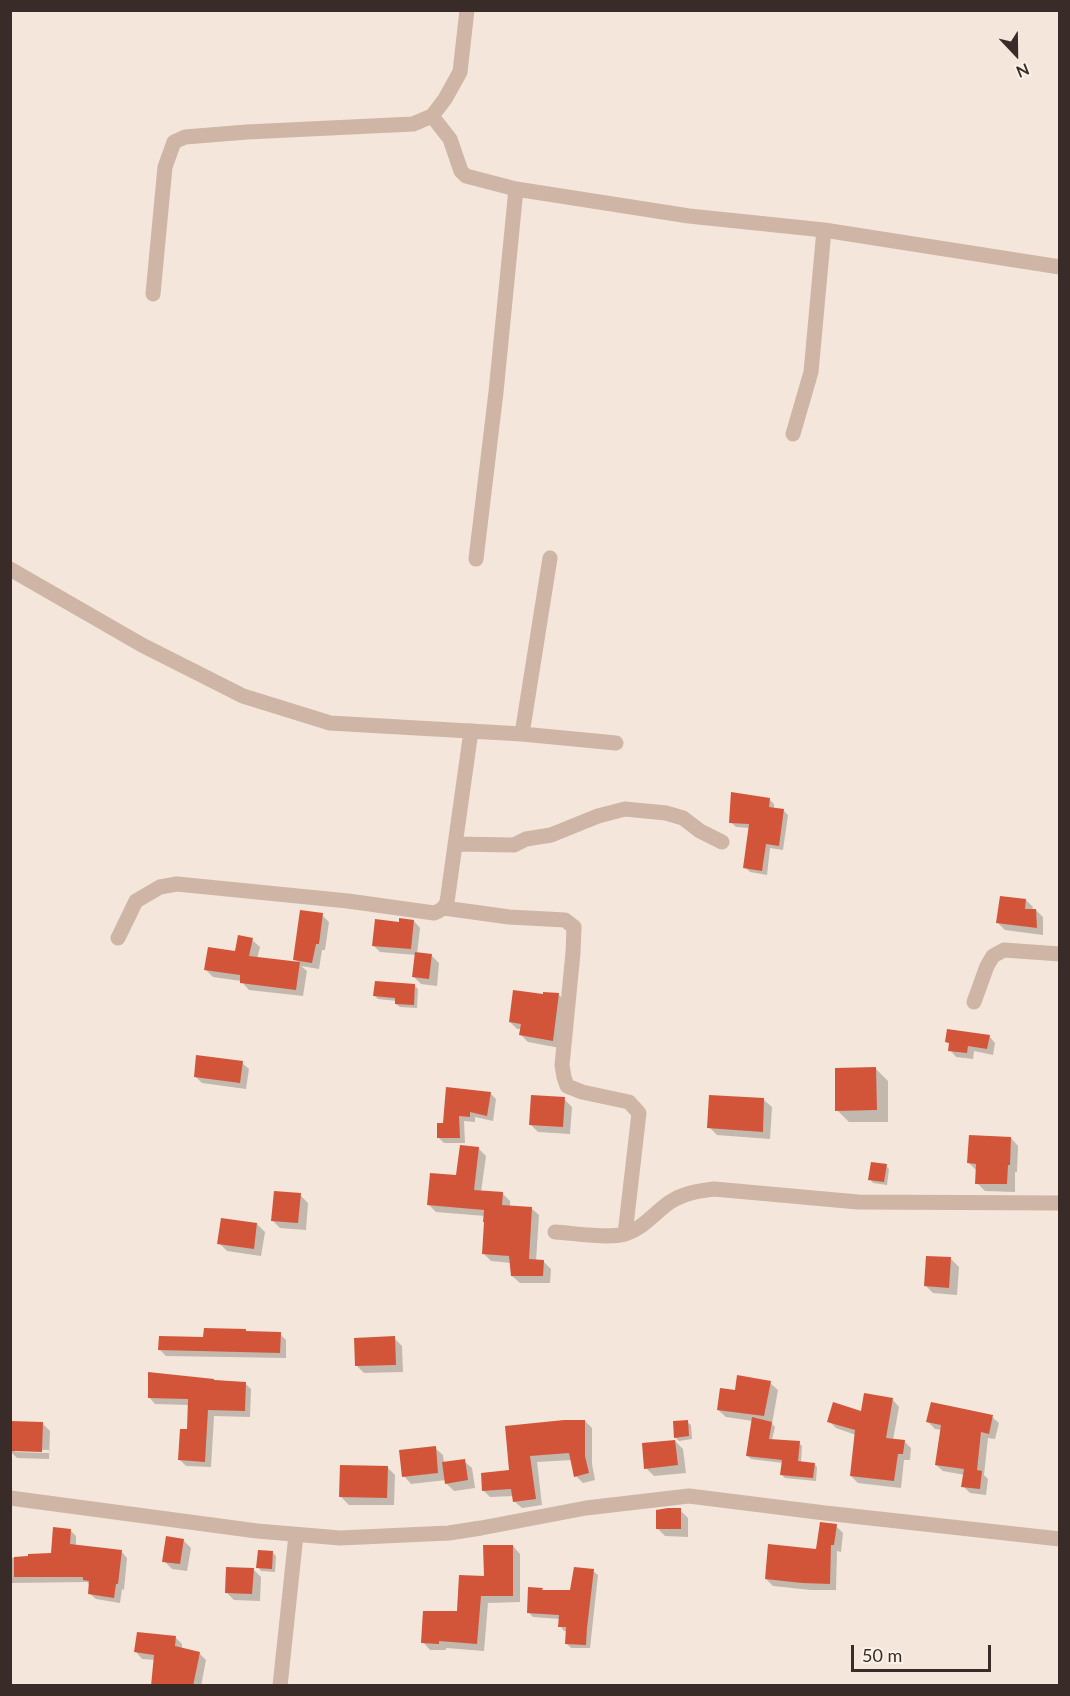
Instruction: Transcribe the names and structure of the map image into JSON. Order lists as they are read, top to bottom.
{
  "scale_bar": "50 m",
  "north": "bottom"
}
